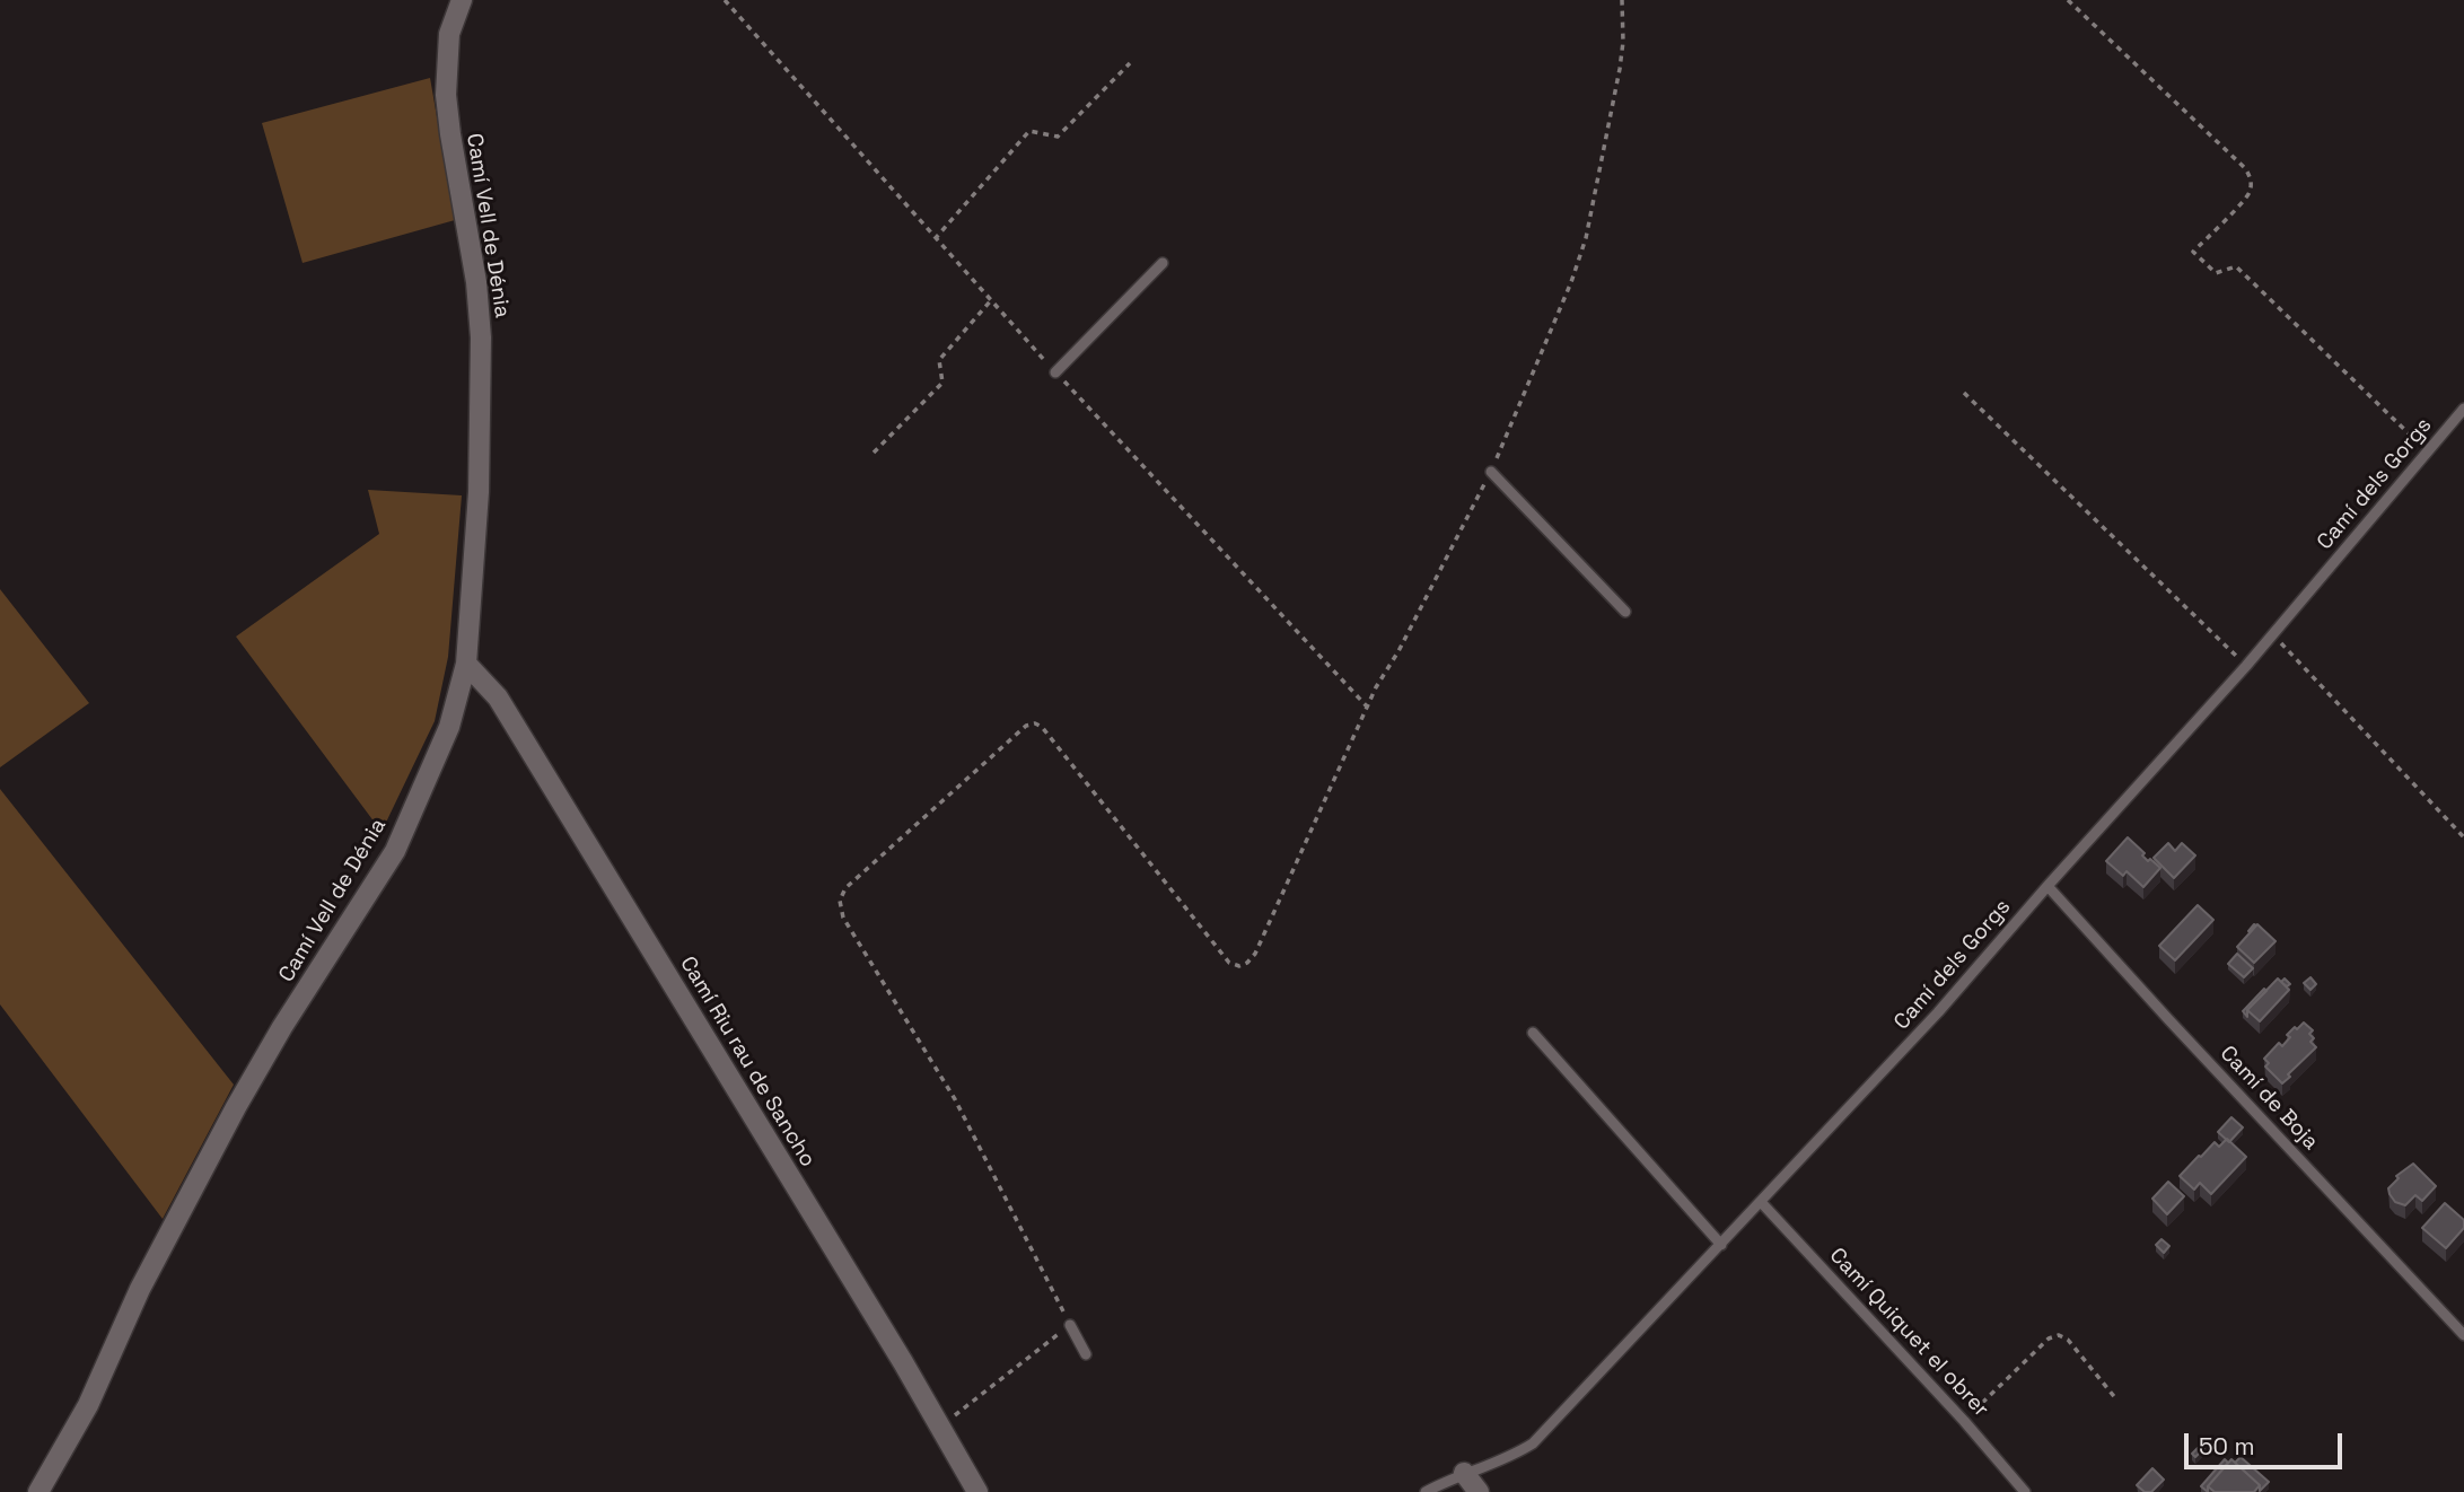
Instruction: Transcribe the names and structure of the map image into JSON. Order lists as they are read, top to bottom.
{
  "streets": {
    "street": ["Camí Vell de Dénia", "Camí Riu rau de Sancho"],
    "lane": ["Camí dels Gorgs", "Camí de Boja", "Camí Quiquet el obrer"]
  },
  "crossings": [
    ["Camí Vell de Dénia", "Camí Riu rau de Sancho"],
    ["Camí dels Gorgs", "Camí de Boja"],
    ["Camí dels Gorgs", "Camí Quiquet el obrer"]
  ],
  "scale_bar": "50 m"
}
